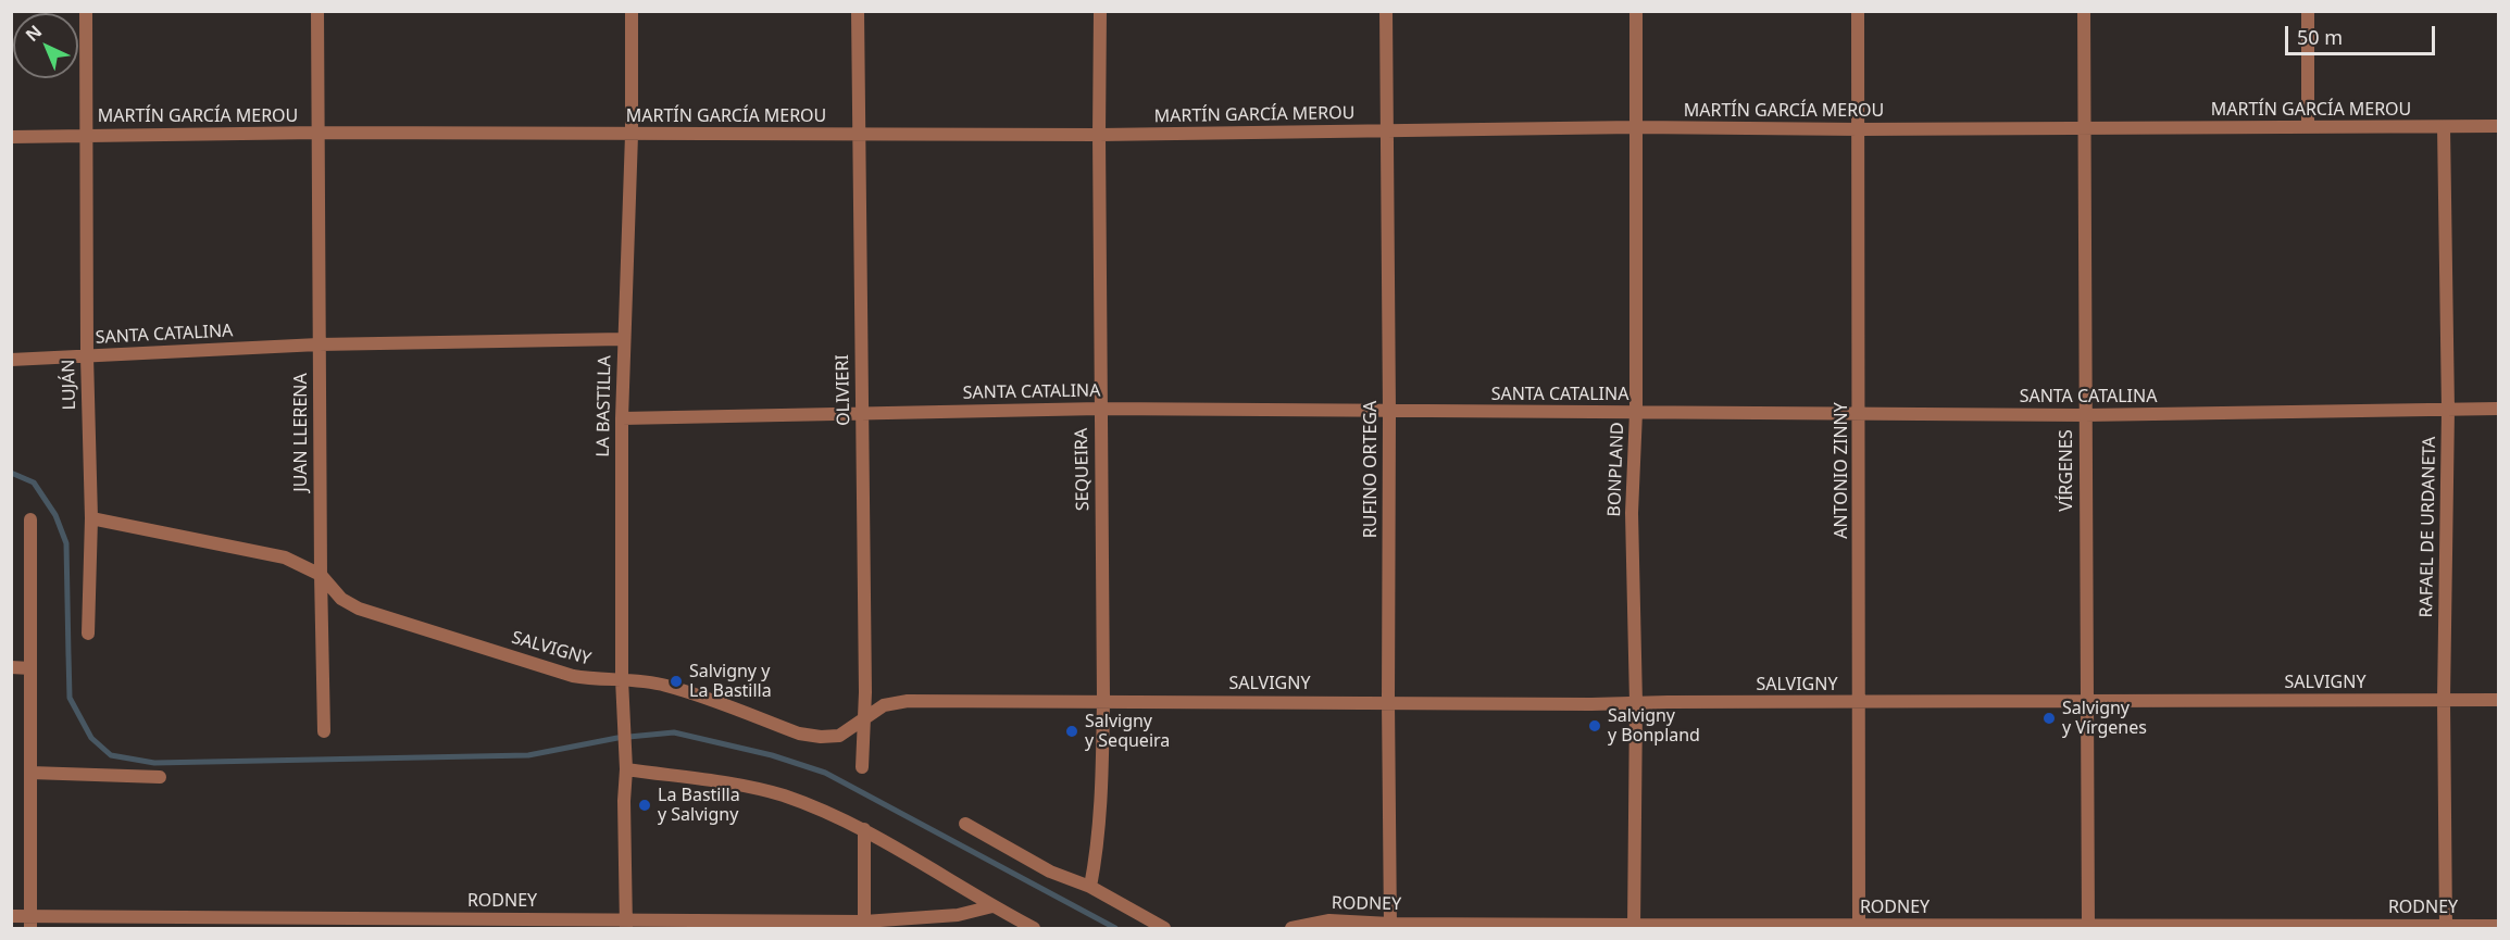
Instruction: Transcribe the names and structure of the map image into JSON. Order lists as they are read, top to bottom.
{
  "streets": {
    "street": [
      "MARTÍN GARCÍA MEROU",
      "SANTA CATALINA",
      "LUJÁN",
      "OLIVIERI",
      "LA BASTILLA",
      "JUAN LLERENA",
      "SEQUEIRA",
      "RUFINO ORTEGA",
      "BONPLAND",
      "ANTONIO ZINNY",
      "VÍRGENES",
      "RAFAEL DE URDANETA",
      "SALVIGNY",
      "RODNEY"
    ]
  },
  "crossings": [
    ["MARTÍN GARCÍA MEROU", "LUJÁN"],
    ["MARTÍN GARCÍA MEROU", "OLIVIERI"],
    ["MARTÍN GARCÍA MEROU", "LA BASTILLA"],
    ["MARTÍN GARCÍA MEROU", "JUAN LLERENA"],
    ["MARTÍN GARCÍA MEROU", "SEQUEIRA"],
    ["MARTÍN GARCÍA MEROU", "RUFINO ORTEGA"],
    ["MARTÍN GARCÍA MEROU", "BONPLAND"],
    ["MARTÍN GARCÍA MEROU", "ANTONIO ZINNY"],
    ["MARTÍN GARCÍA MEROU", "VÍRGENES"],
    ["MARTÍN GARCÍA MEROU", "RAFAEL DE URDANETA"],
    ["SANTA CATALINA", "LUJÁN"],
    ["SANTA CATALINA", "OLIVIERI"],
    ["SANTA CATALINA", "LA BASTILLA"],
    ["SANTA CATALINA", "JUAN LLERENA"],
    ["SANTA CATALINA", "SEQUEIRA"],
    ["SANTA CATALINA", "RUFINO ORTEGA"],
    ["SANTA CATALINA", "BONPLAND"],
    ["SANTA CATALINA", "ANTONIO ZINNY"],
    ["SANTA CATALINA", "VÍRGENES"],
    ["SANTA CATALINA", "RAFAEL DE URDANETA"],
    ["LUJÁN", "SALVIGNY"],
    ["OLIVIERI", "SALVIGNY"],
    ["LA BASTILLA", "SALVIGNY"],
    ["JUAN LLERENA", "SALVIGNY"],
    ["SEQUEIRA", "SALVIGNY"],
    ["RUFINO ORTEGA", "SALVIGNY"],
    ["RUFINO ORTEGA", "RODNEY"],
    ["BONPLAND", "SALVIGNY"],
    ["BONPLAND", "RODNEY"],
    ["ANTONIO ZINNY", "SALVIGNY"],
    ["ANTONIO ZINNY", "RODNEY"],
    ["VÍRGENES", "SALVIGNY"],
    ["VÍRGENES", "RODNEY"],
    ["RAFAEL DE URDANETA", "SALVIGNY"],
    ["RAFAEL DE URDANETA", "RODNEY"]
  ],
  "places": [
    "Salvigny y La Bastilla",
    "Salvigny y Vírgenes",
    "Salvigny y Bonpland",
    "Salvigny y Sequeira",
    "La Bastilla y Salvigny"
  ],
  "scale_bar": "50 m",
  "north": "top left"
}
